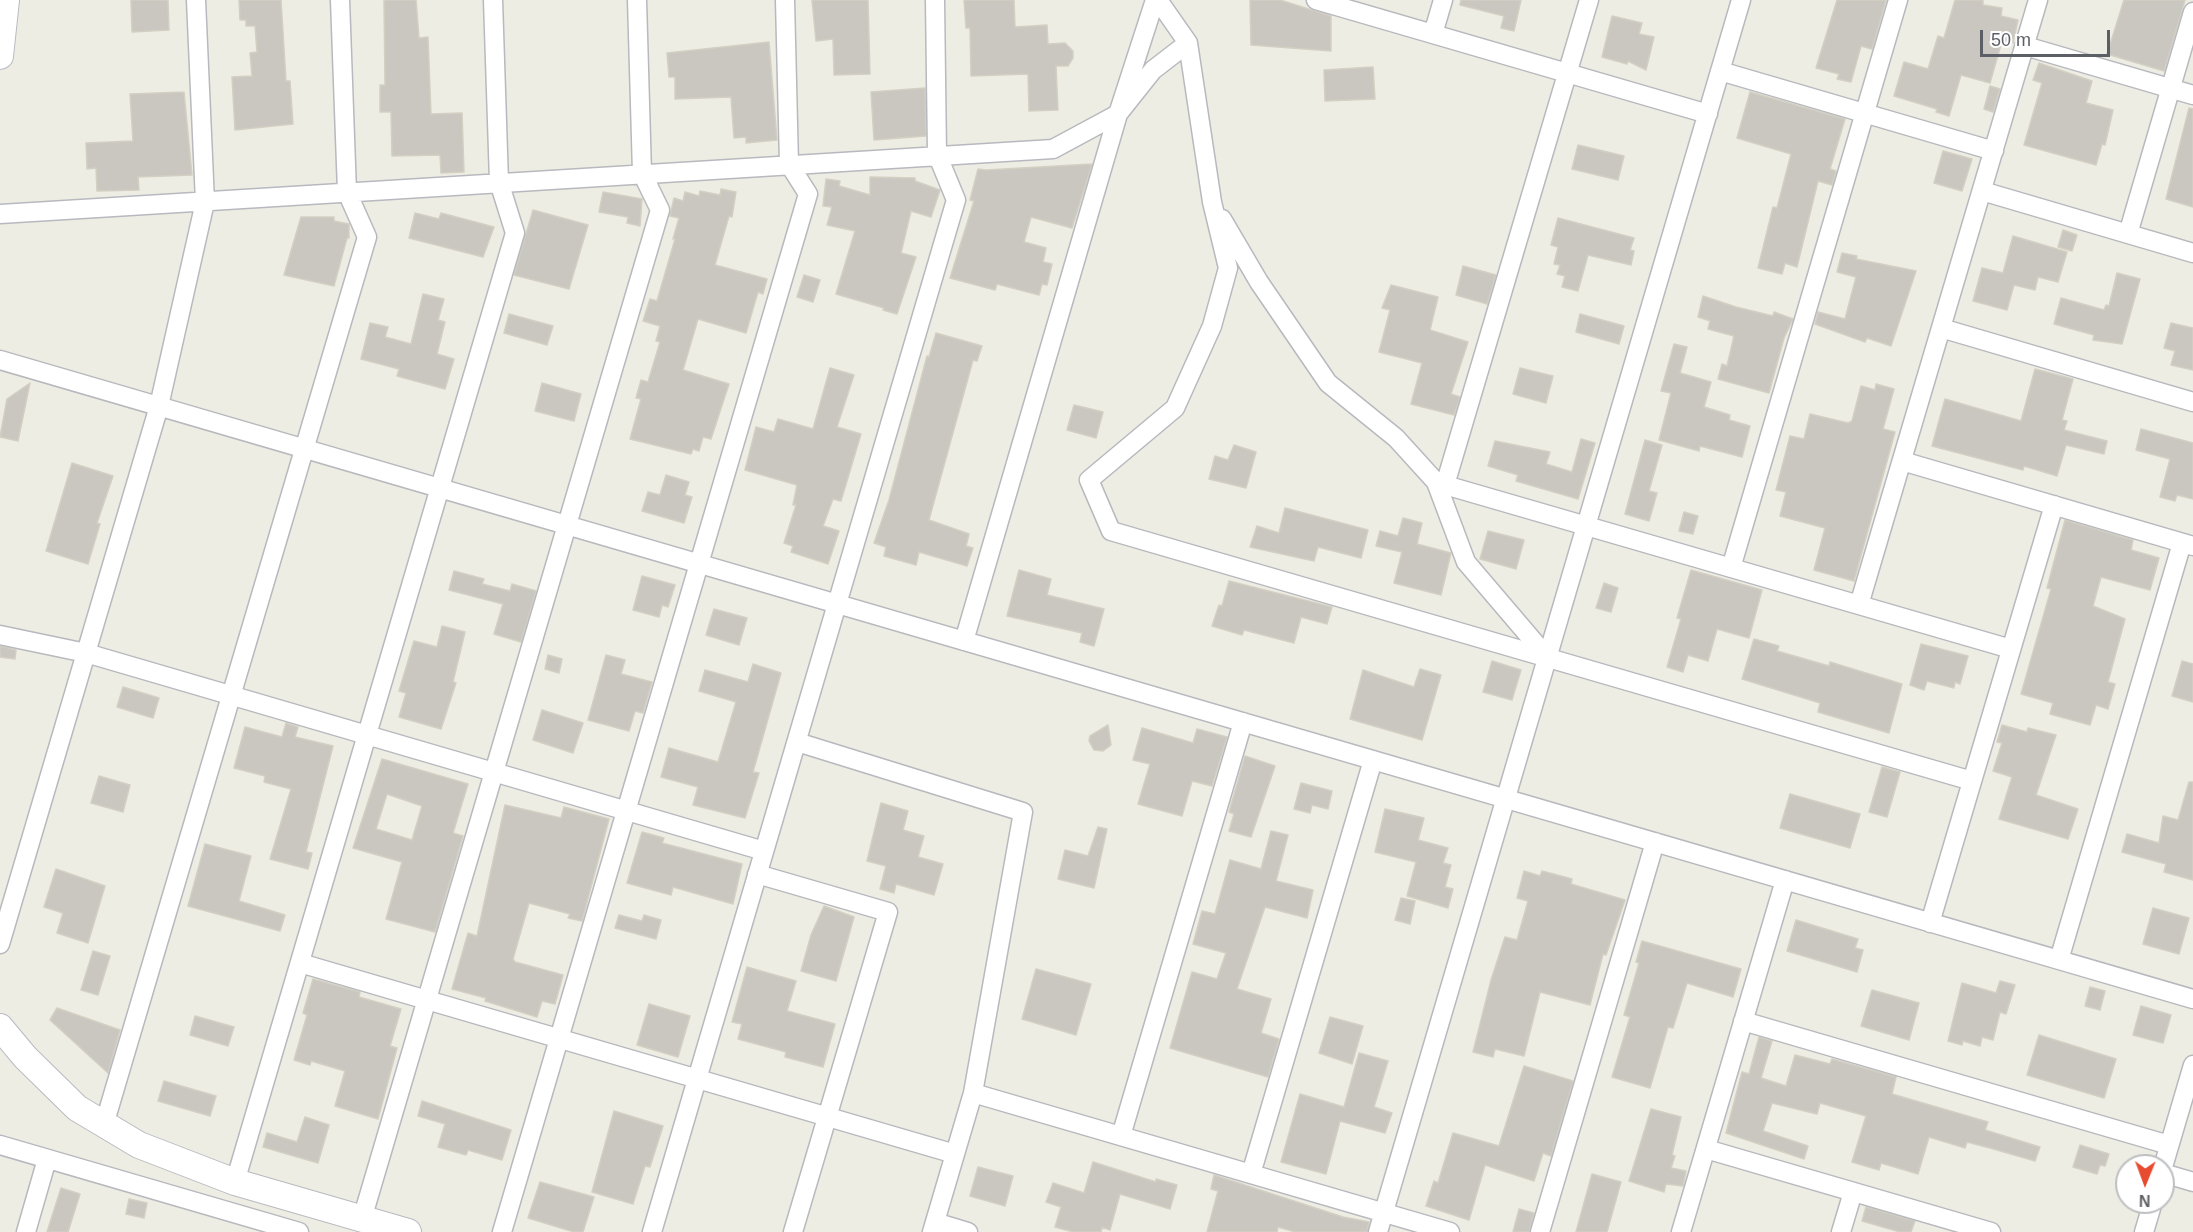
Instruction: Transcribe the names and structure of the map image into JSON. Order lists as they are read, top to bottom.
{
  "scale_bar": "50 m",
  "north": "bottom"
}
